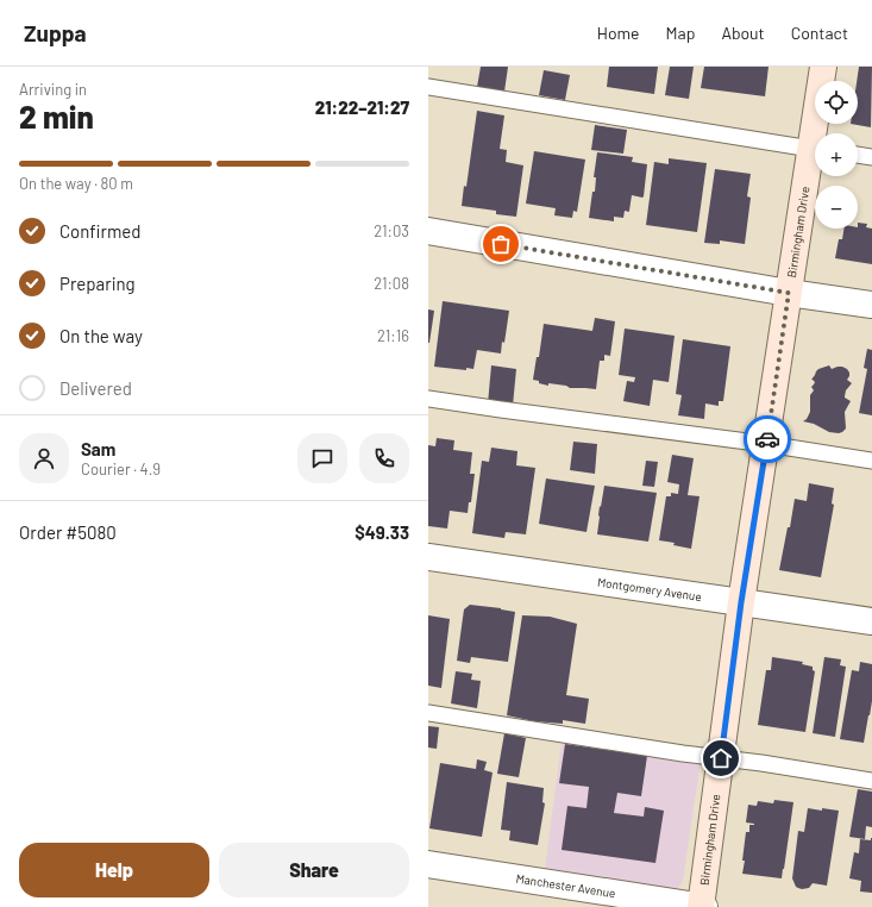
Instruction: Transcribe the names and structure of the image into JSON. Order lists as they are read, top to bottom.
{
  "streets": {
    "main road": ["Birmingham Drive"],
    "street": ["Montgomery Avenue", "Manchester Avenue"]
  },
  "crossings": [
    ["Birmingham Drive", "Montgomery Avenue"],
    ["Birmingham Drive", "Manchester Avenue"]
  ],
  "page": {
    "header": "Zuppa",
    "nav": [
      "Home",
      "Map",
      "About",
      "Contact"
    ],
    "heading": ["2 min", "Arriving in", "21:22–21:27"],
    "panel": [
      "Sam",
      "Courier · 4.9",
      "Order #5080",
      "$49.33"
    ],
    "map_buttons": ["+", "−"],
    "bar": "On the way · 80 m",
    "list": [
      ["Confirmed", "21:03"],
      ["Preparing", "21:08"],
      ["On the way", "21:16"],
      "Delivered"
    ],
    "buttons": ["Help", "Share"]
  }
}
